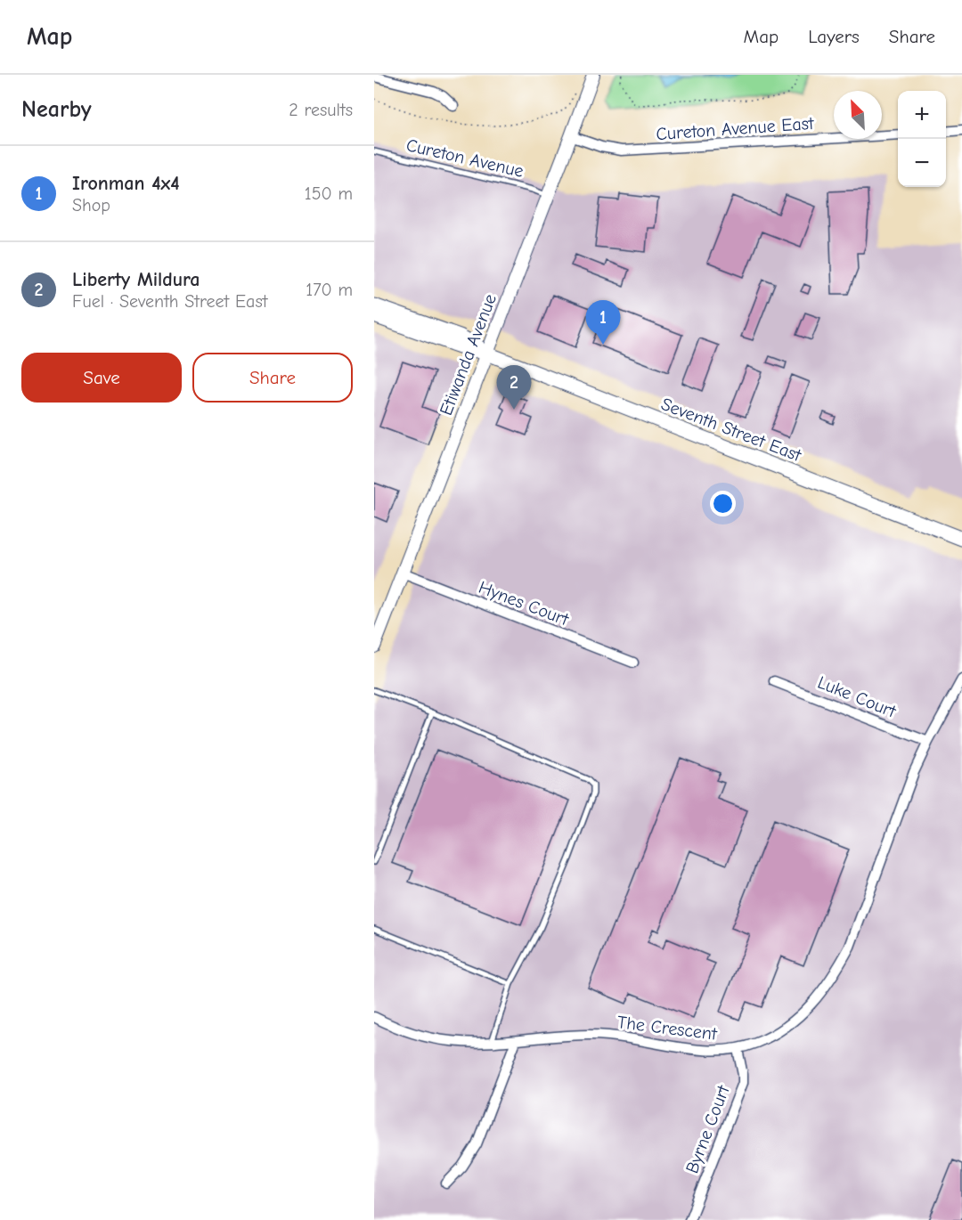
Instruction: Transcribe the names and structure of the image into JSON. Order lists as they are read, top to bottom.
{
  "streets": {
    "main road": ["Seventh Street East"],
    "street": [
      "Cureton Avenue East",
      "Etiwanda Avenue",
      "Hynes Court",
      "Luke Court",
      "The Crescent",
      "Byrne Court"
    ],
    "lane": ["Cureton Avenue"]
  },
  "crossings": [
    ["Cureton Avenue East", "Etiwanda Avenue"],
    ["Cureton Avenue", "Etiwanda Avenue"],
    ["Etiwanda Avenue", "Seventh Street East"],
    ["Etiwanda Avenue", "Hynes Court"],
    ["Luke Court", "The Crescent"],
    ["The Crescent", "Byrne Court"]
  ],
  "north": "top left",
  "page": {
    "header": "Map",
    "nav": ["Map", "Layers", "Share"],
    "heading": ["Nearby", "2 results"],
    "map_buttons": ["+", "−"],
    "list": [
      {
        "mark": "1",
        "name": "Ironman 4x4",
        "note": "Shop",
        "value": "150 m"
      },
      {
        "mark": "2",
        "name": "Liberty Mildura",
        "note": "Fuel · Seventh Street East",
        "value": "170 m"
      }
    ],
    "pins": ["1", "2"],
    "buttons": ["Save", "Share"]
  }
}
